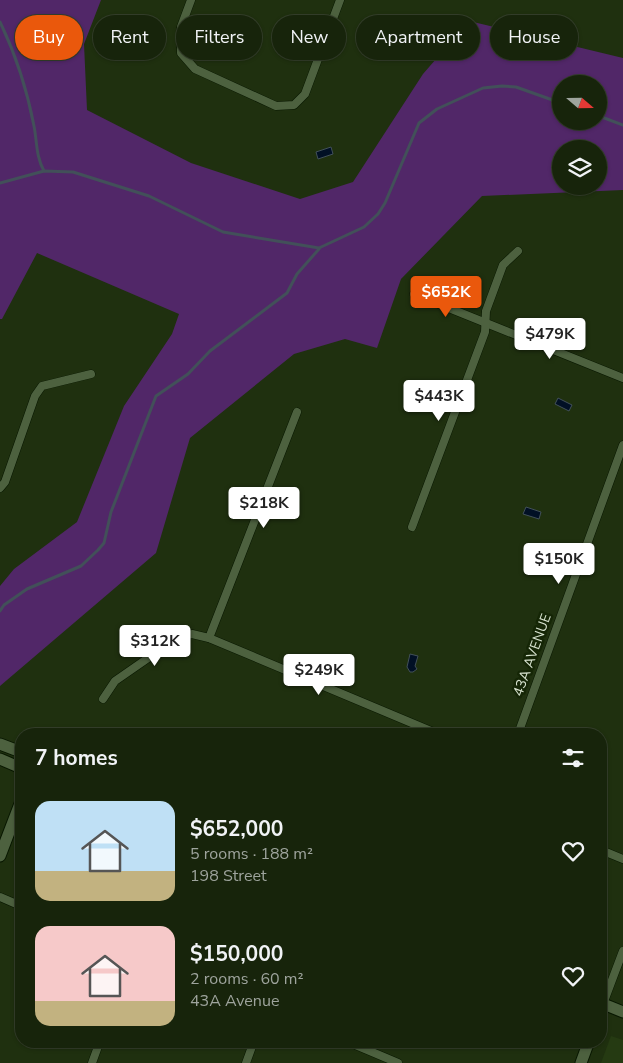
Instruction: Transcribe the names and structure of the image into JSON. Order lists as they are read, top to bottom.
{
  "streets": {
    "street": ["43A AVENUE"]
  },
  "north": "right",
  "page": {
    "chip": [
      "Buy",
      "Rent",
      "Filters",
      "New",
      "Apartment",
      "House"
    ],
    "price": [
      "$652K",
      "$479K",
      "$443K",
      "$218K",
      "$150K",
      "$312K",
      "$249K"
    ],
    "heading": "7 homes",
    "list": [
      {
        "name": "$652,000",
        "note": "5 rooms · 188 m² · 198 Street"
      },
      {
        "name": "$150,000",
        "note": "2 rooms · 60 m² · 43A Avenue"
      }
    ]
  }
}
